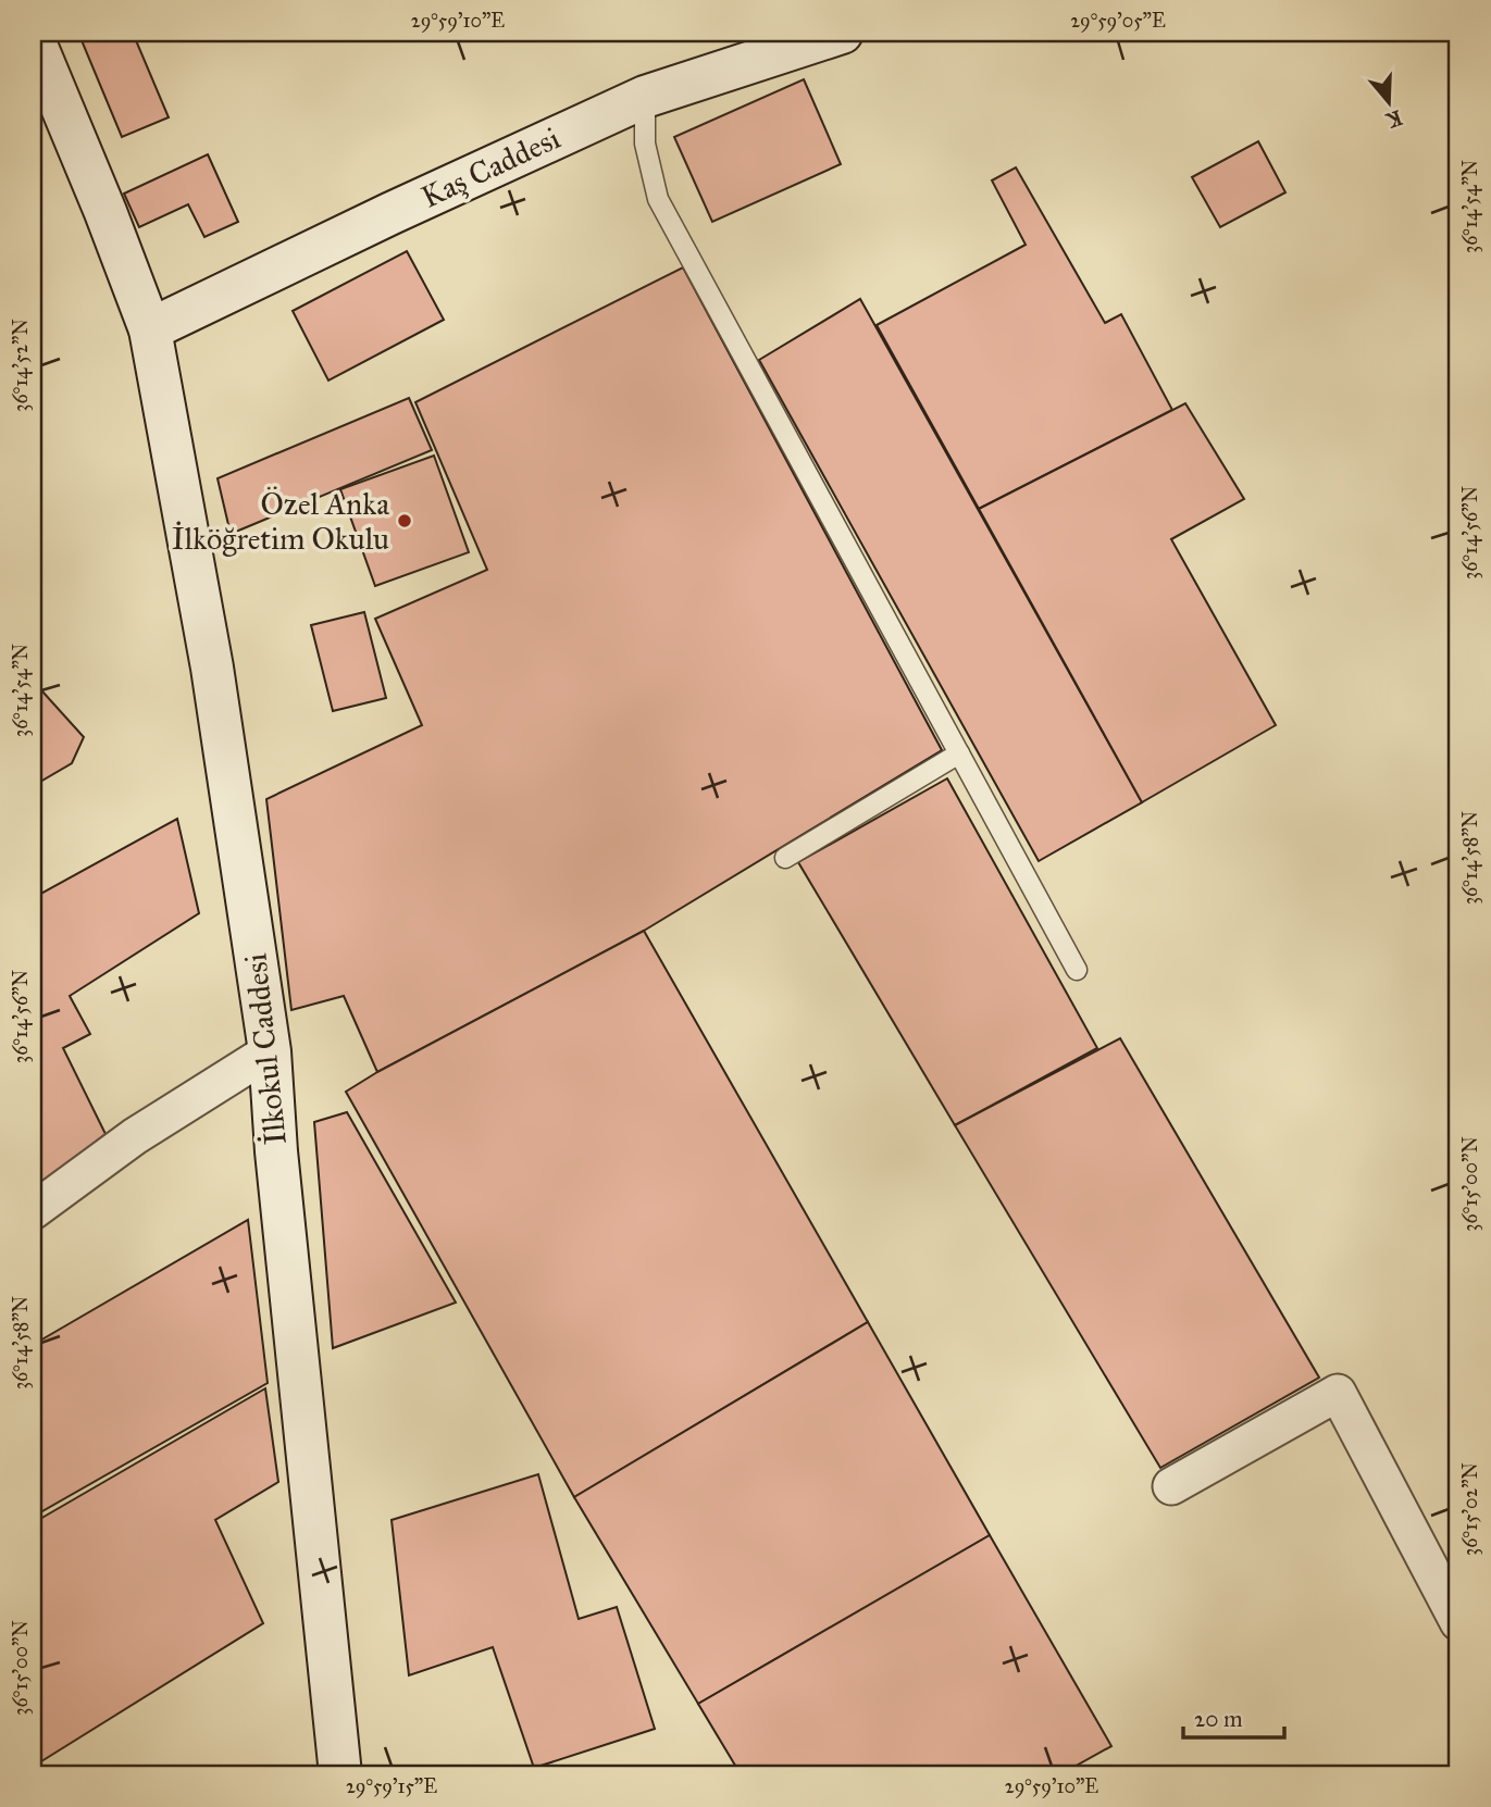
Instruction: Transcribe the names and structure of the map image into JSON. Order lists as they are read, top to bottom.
{
  "streets": {
    "street": ["Kaş Caddesi", "İlkokul Caddesi"]
  },
  "crossings": [
    ["Kaş Caddesi", "İlkokul Caddesi"]
  ],
  "places": ["Özel Anka İlköğretim Okulu"],
  "scale_bar": "20 m",
  "north": "bottom",
  "coordinates": [
    "29°59'10\"E",
    "29°59'05\"E",
    "36°14'54\"N",
    "36°14'52\"N",
    "36°14'56\"N",
    "36°14'58\"N",
    "36°15'00\"N",
    "36°15'02\"N",
    "29°59'15\"E"
  ]
}
